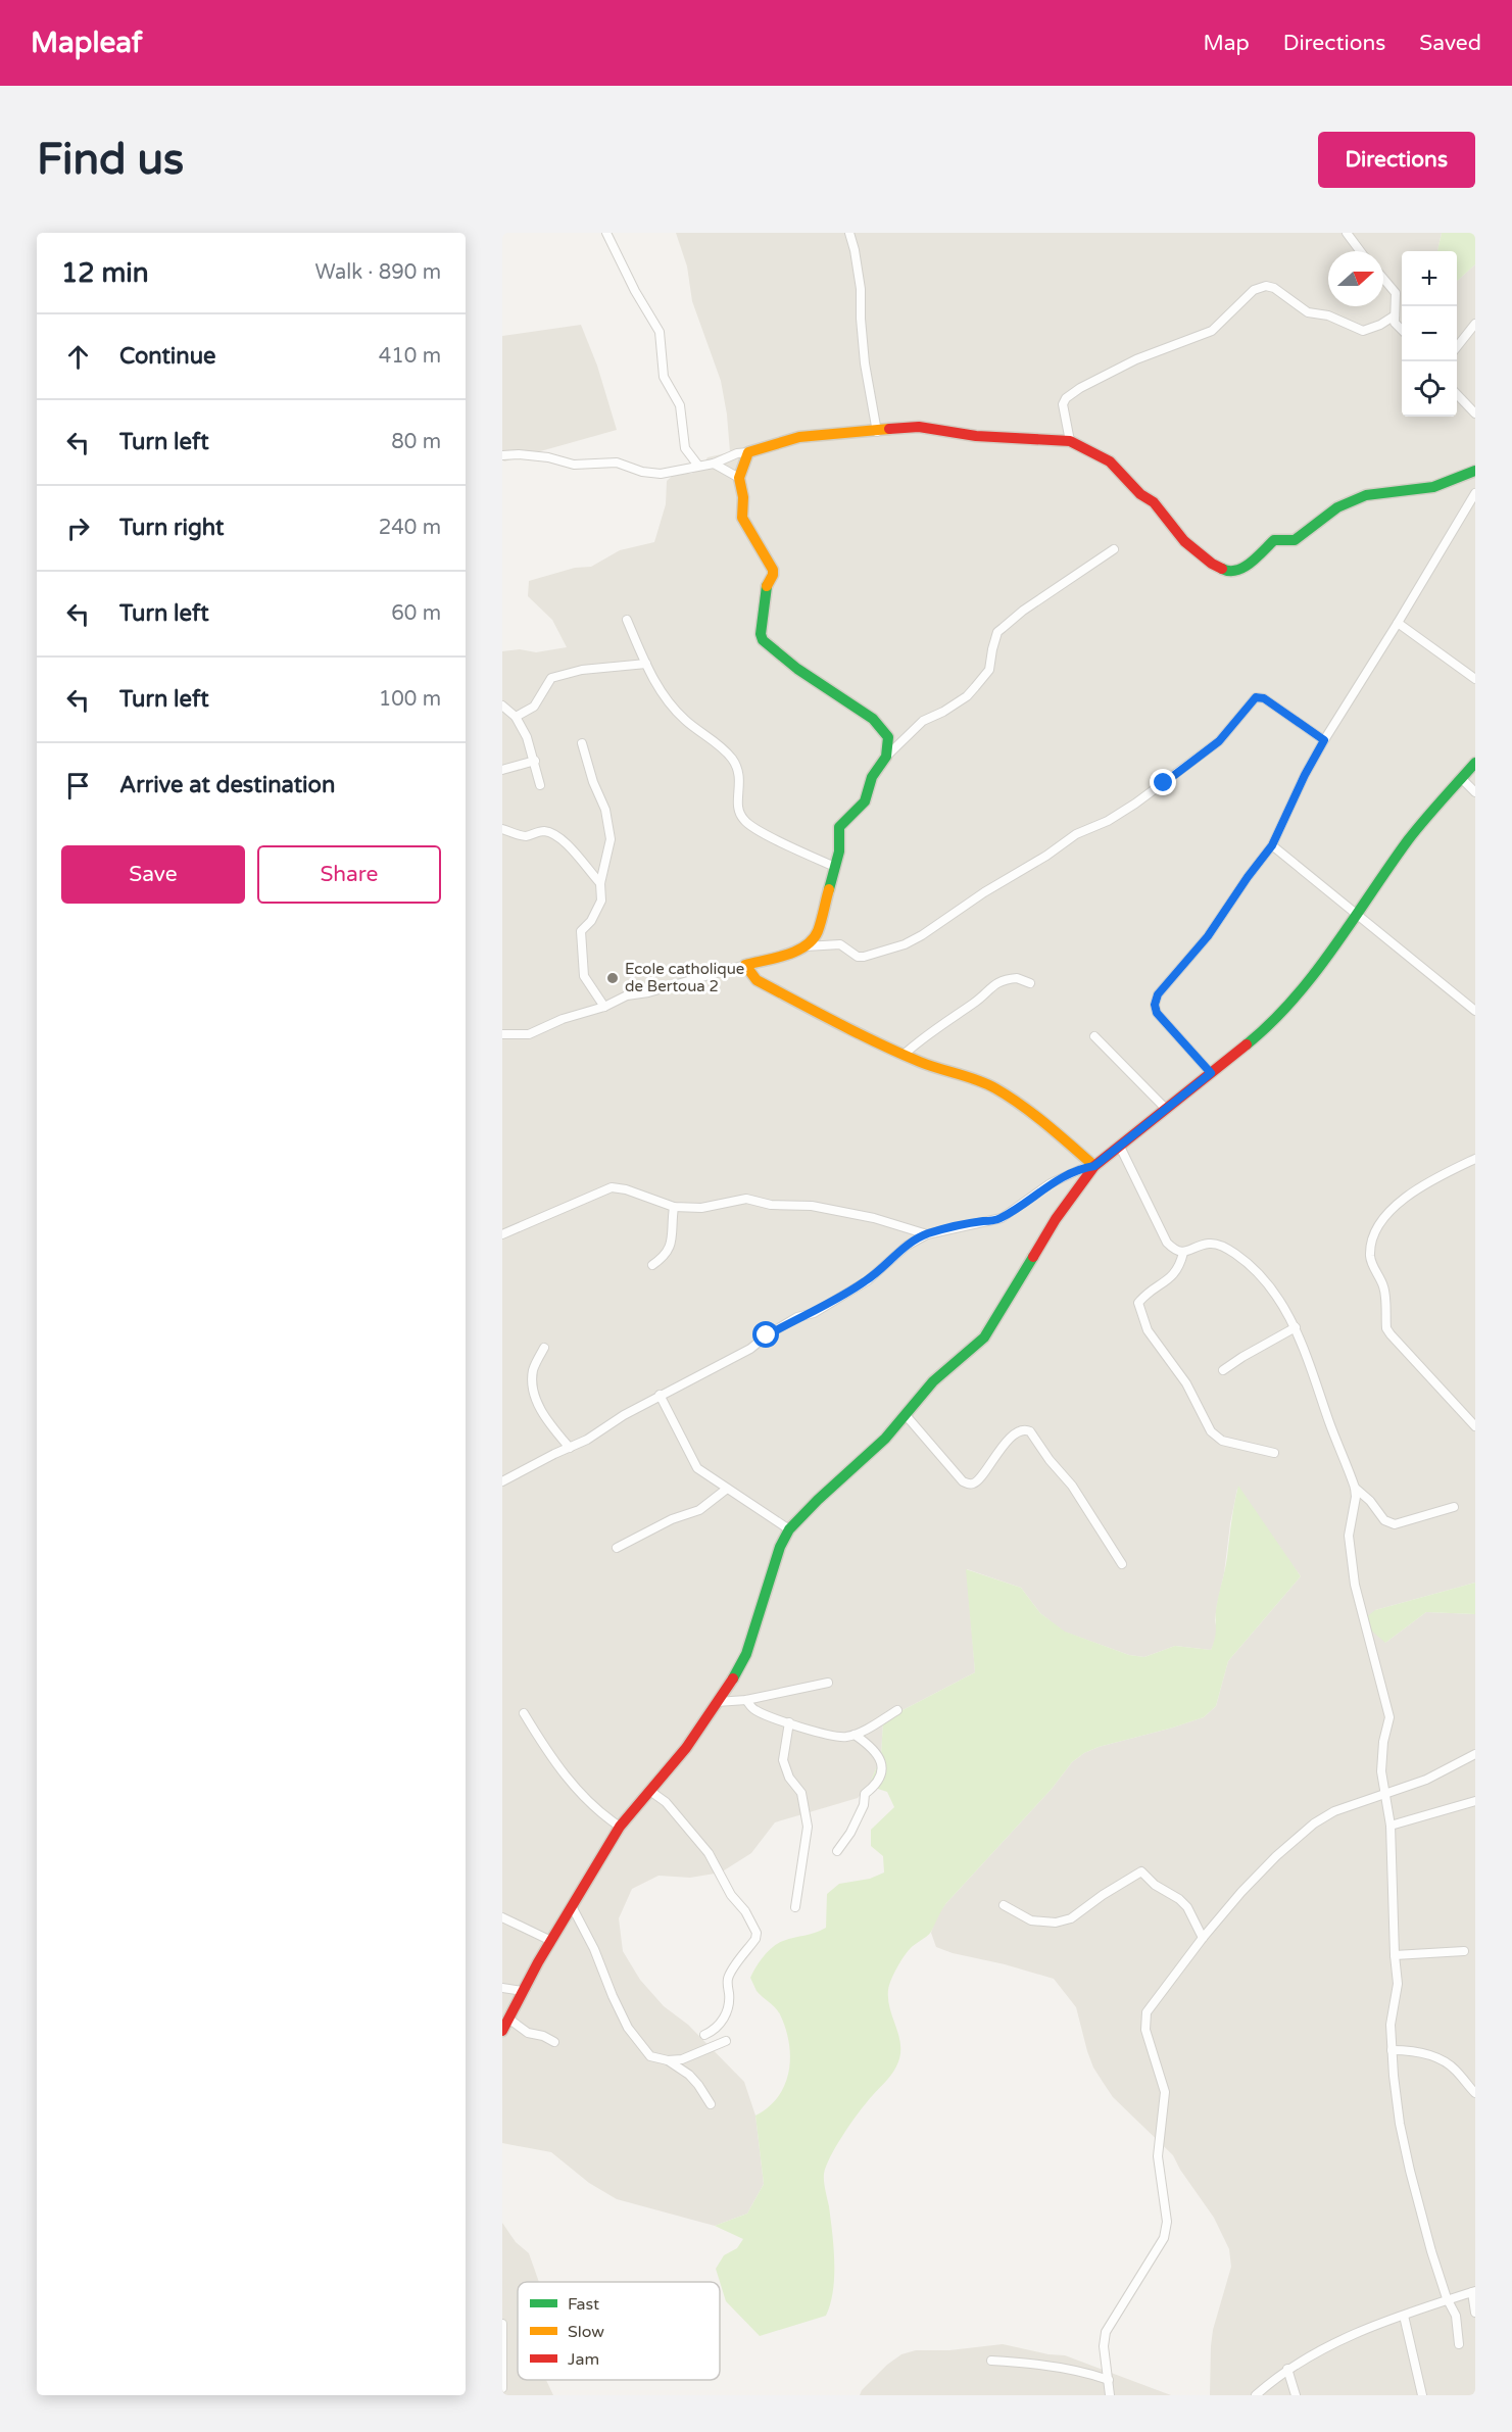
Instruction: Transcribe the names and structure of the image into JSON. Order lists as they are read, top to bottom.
{
  "places": ["Ecole catholique de Bertoua 2"],
  "legend": ["Fast", "Slow", "Jam"],
  "north": "right",
  "page": {
    "header": "Mapleaf",
    "nav": ["Map", "Directions", "Saved"],
    "buttons": [
      "Directions",
      ["Save", "Share"]
    ],
    "title": "Find us",
    "heading": ["12 min", "Walk · 890 m"],
    "map_buttons": ["+", "−"],
    "list": [
      ["Continue", "410 m"],
      ["Turn left", "80 m"],
      ["Turn right", "240 m"],
      ["Turn left", "60 m"],
      ["Turn left", "100 m"],
      "Arrive at destination"
    ]
  }
}
